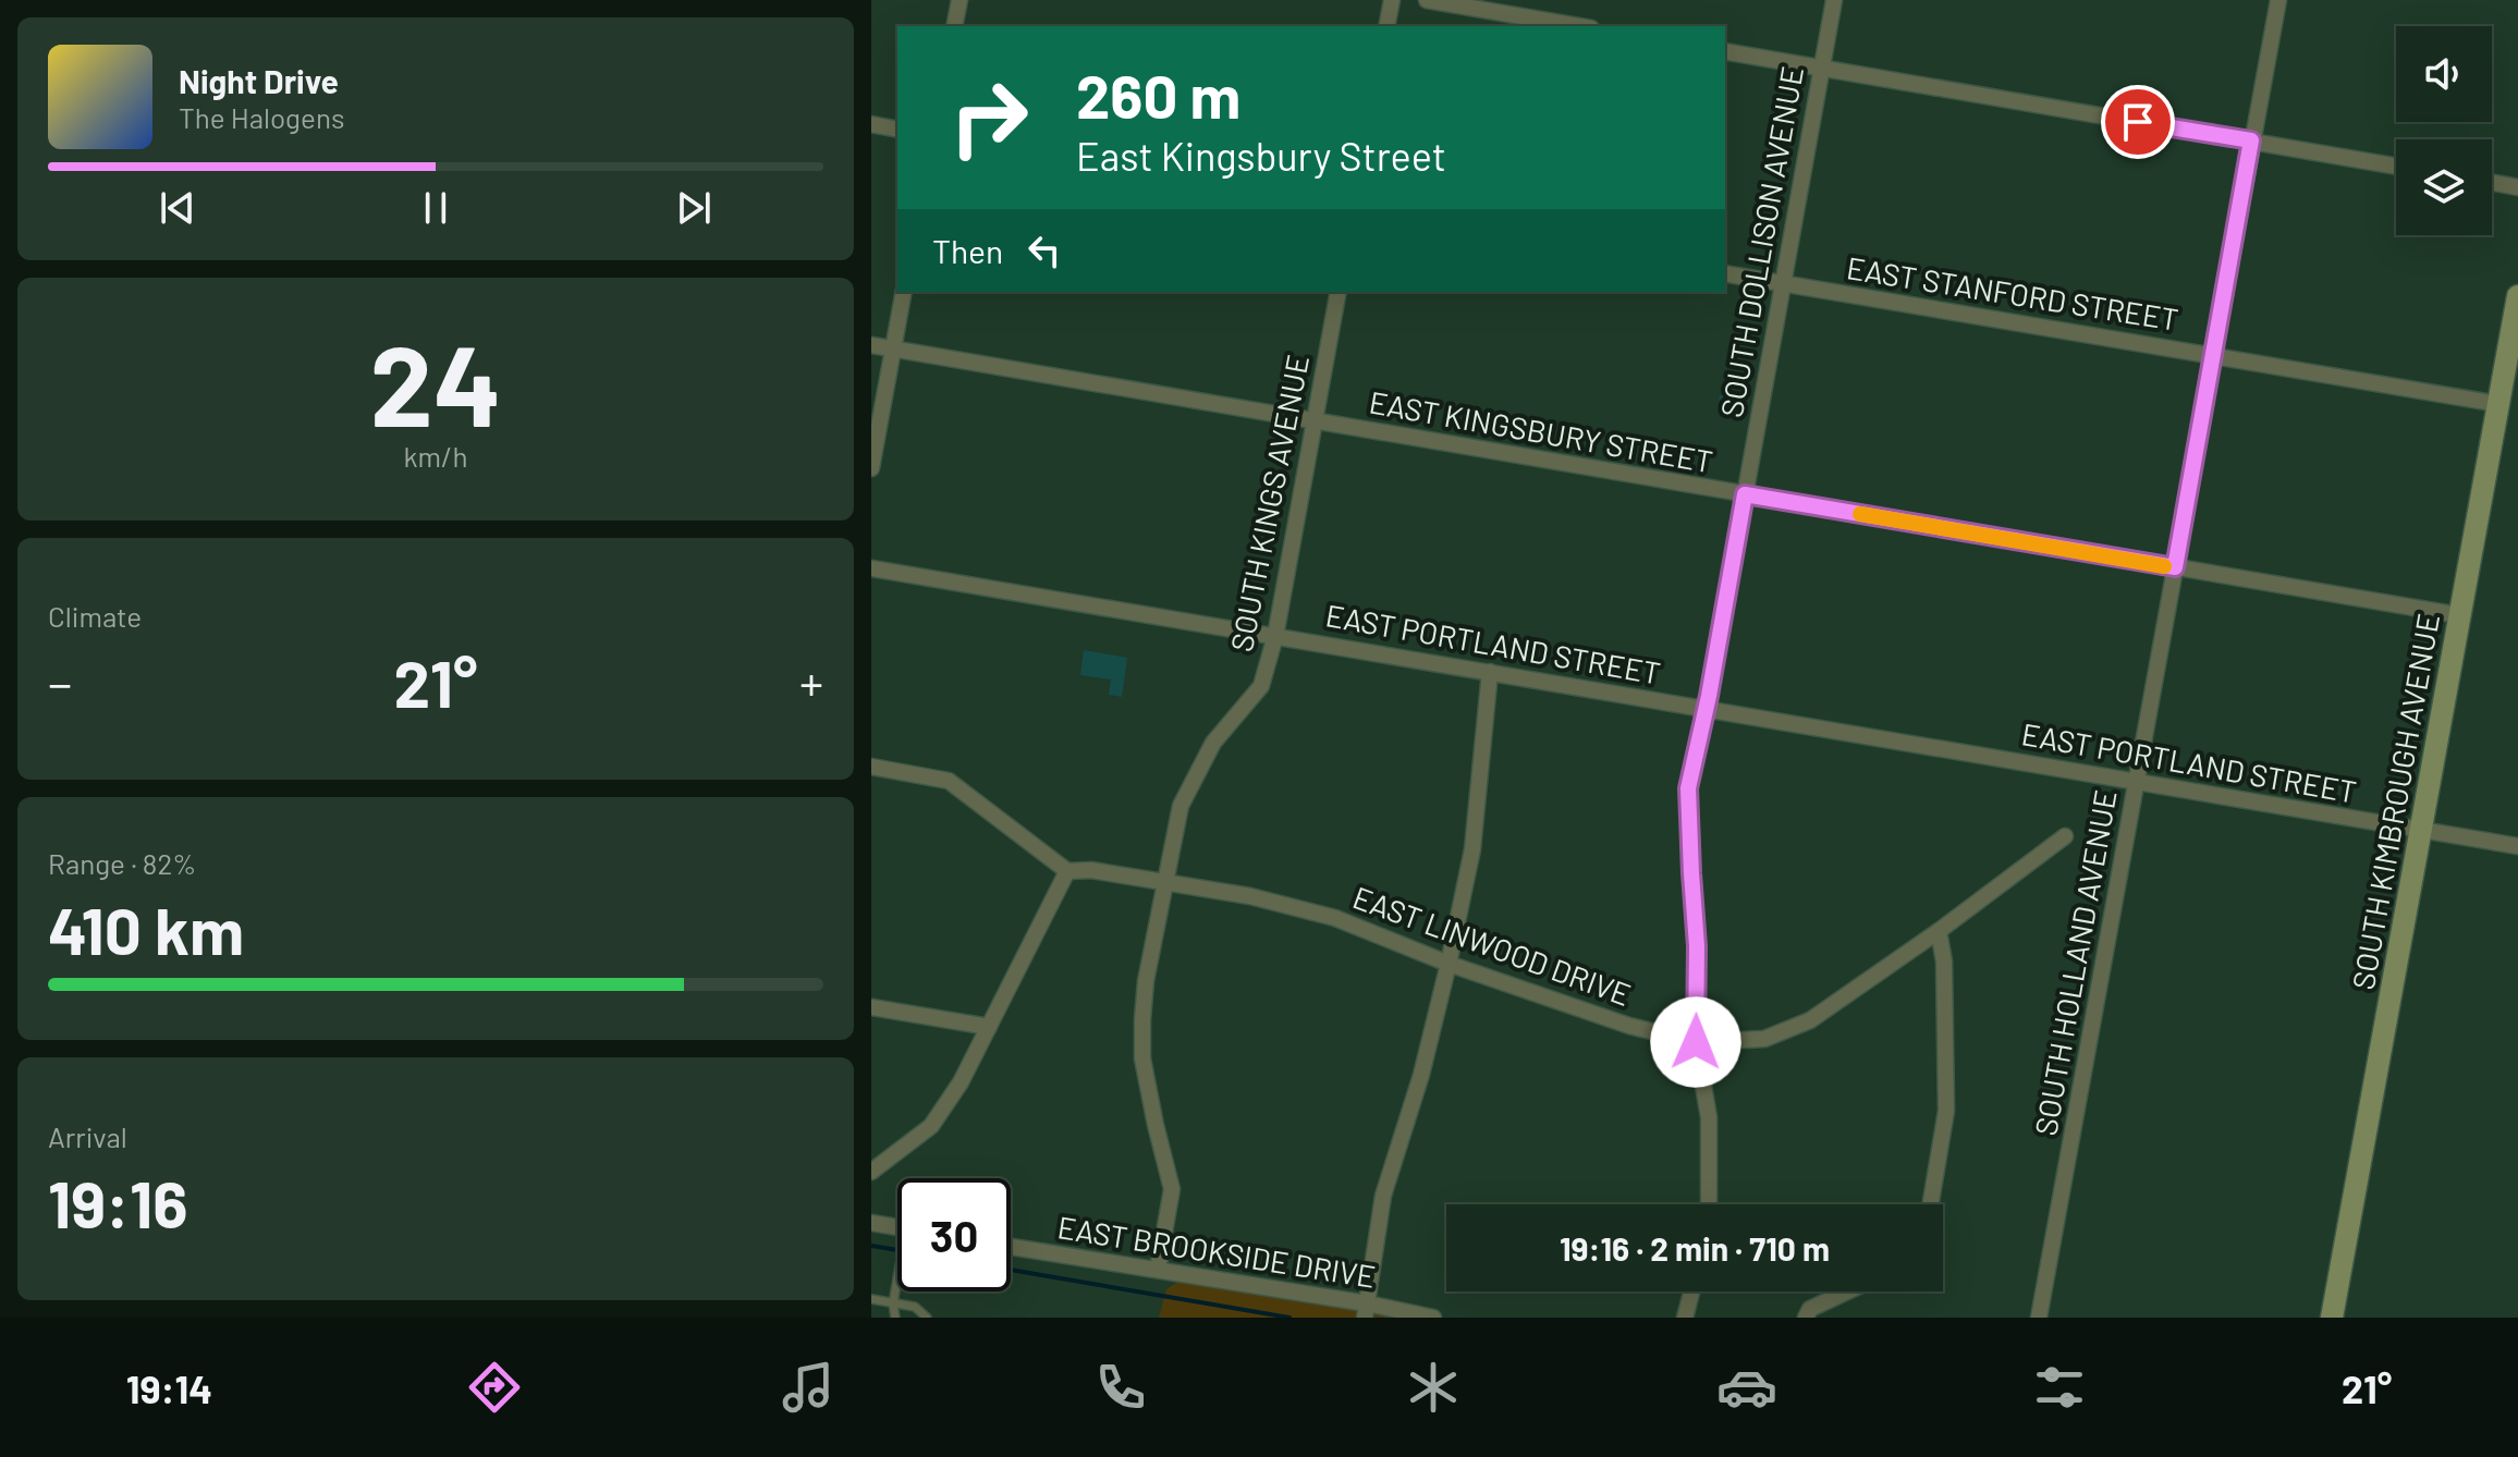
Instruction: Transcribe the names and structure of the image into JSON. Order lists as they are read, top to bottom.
{
  "streets": {
    "main road": ["SOUTH KIMBROUGH AVENUE"],
    "street": [
      "SOUTH DOLLISON AVENUE",
      "EAST STANFORD STREET",
      "EAST KINGSBURY STREET",
      "SOUTH KINGS AVENUE",
      "EAST PORTLAND STREET",
      "EAST LINWOOD DRIVE",
      "SOUTH HOLLAND AVENUE",
      "EAST BROOKSIDE DRIVE"
    ]
  },
  "crossings": [
    ["SOUTH DOLLISON AVENUE", "EAST STANFORD STREET"],
    ["SOUTH DOLLISON AVENUE", "EAST KINGSBURY STREET"],
    ["SOUTH DOLLISON AVENUE", "EAST PORTLAND STREET"],
    ["SOUTH DOLLISON AVENUE", "EAST LINWOOD DRIVE"],
    ["EAST STANFORD STREET", "SOUTH KIMBROUGH AVENUE"],
    ["EAST STANFORD STREET", "SOUTH HOLLAND AVENUE"],
    ["EAST KINGSBURY STREET", "SOUTH KINGS AVENUE"],
    ["EAST KINGSBURY STREET", "SOUTH KIMBROUGH AVENUE"],
    ["EAST KINGSBURY STREET", "SOUTH HOLLAND AVENUE"],
    ["SOUTH KINGS AVENUE", "EAST PORTLAND STREET"],
    ["SOUTH KINGS AVENUE", "EAST LINWOOD DRIVE"],
    ["SOUTH KINGS AVENUE", "EAST BROOKSIDE DRIVE"],
    ["EAST PORTLAND STREET", "SOUTH KIMBROUGH AVENUE"],
    ["EAST PORTLAND STREET", "SOUTH HOLLAND AVENUE"]
  ],
  "page": {
    "turn": ["260 m", "East Kingsbury Street"],
    "song": ["Night Drive", "The Halogens"],
    "then": "Then",
    "tile": [
      ["24", "km/h"],
      "Climate",
      ["Range · 82%", "410 km"],
      ["Arrival", "19:16"]
    ],
    "heat": ["−", "21°", "+"],
    "limit": "30",
    "trip": "19:16 · 2 min · 710 m",
    "tabs": ["19:14", "21°"]
  }
}
